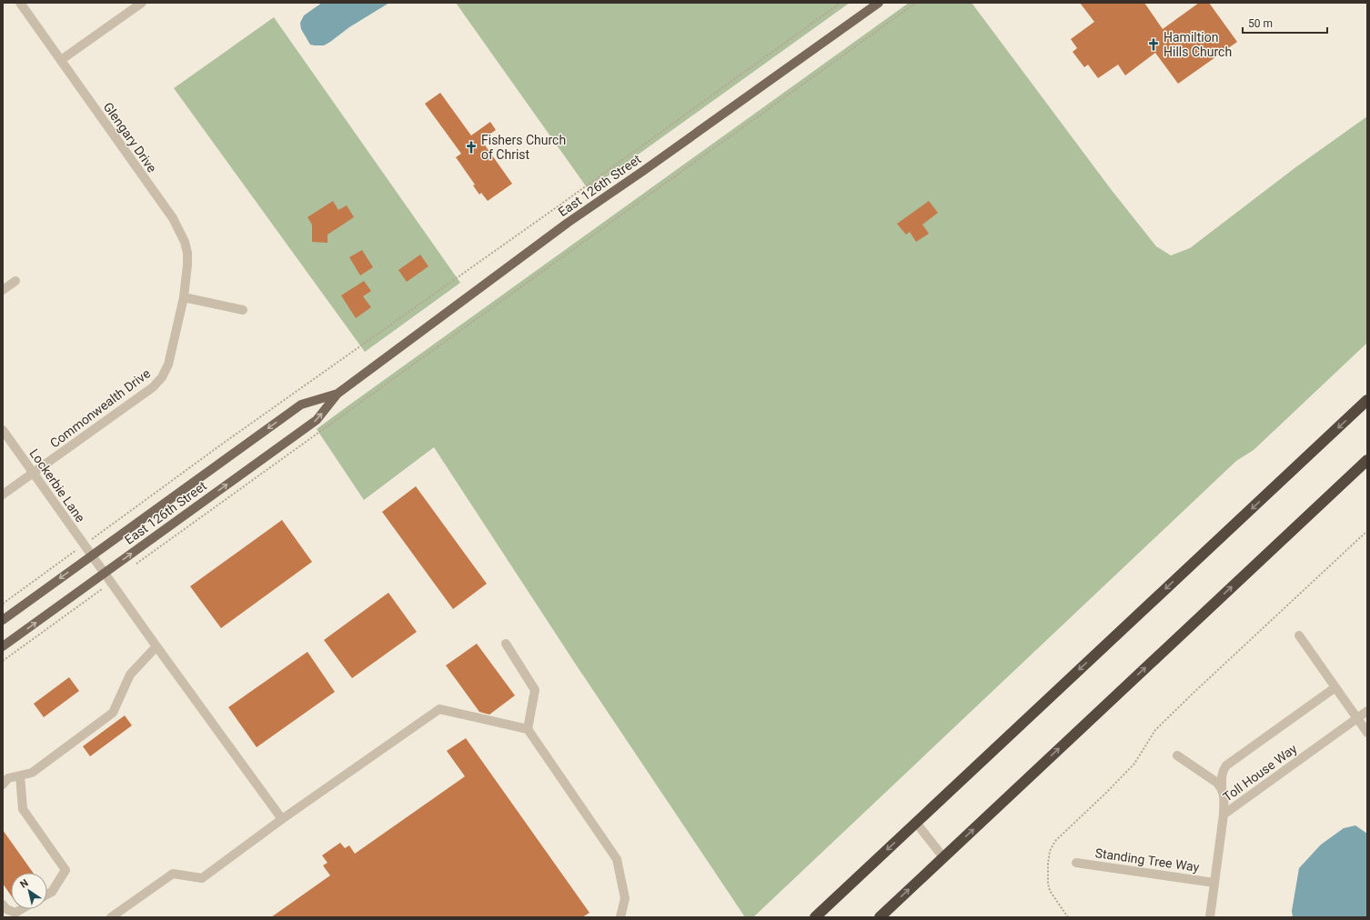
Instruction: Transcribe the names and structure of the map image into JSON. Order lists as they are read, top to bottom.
{
  "streets": {
    "main road": ["East 126th Street"],
    "street": [
      "Glengary Drive",
      "Commonwealth Drive",
      "Lockerbie Lane",
      "Toll House Way",
      "Standing Tree Way"
    ]
  },
  "crossings": [
    ["Glengary Drive", "Commonwealth Drive"],
    ["East 126th Street", "Lockerbie Lane"],
    ["Commonwealth Drive", "Lockerbie Lane"],
    ["Toll House Way", "Standing Tree Way"]
  ],
  "places": {
    "church": ["Hamiltion Hills Church", "Fishers Church of Christ"]
  },
  "scale_bar": "50 m",
  "north": "top left"
}
